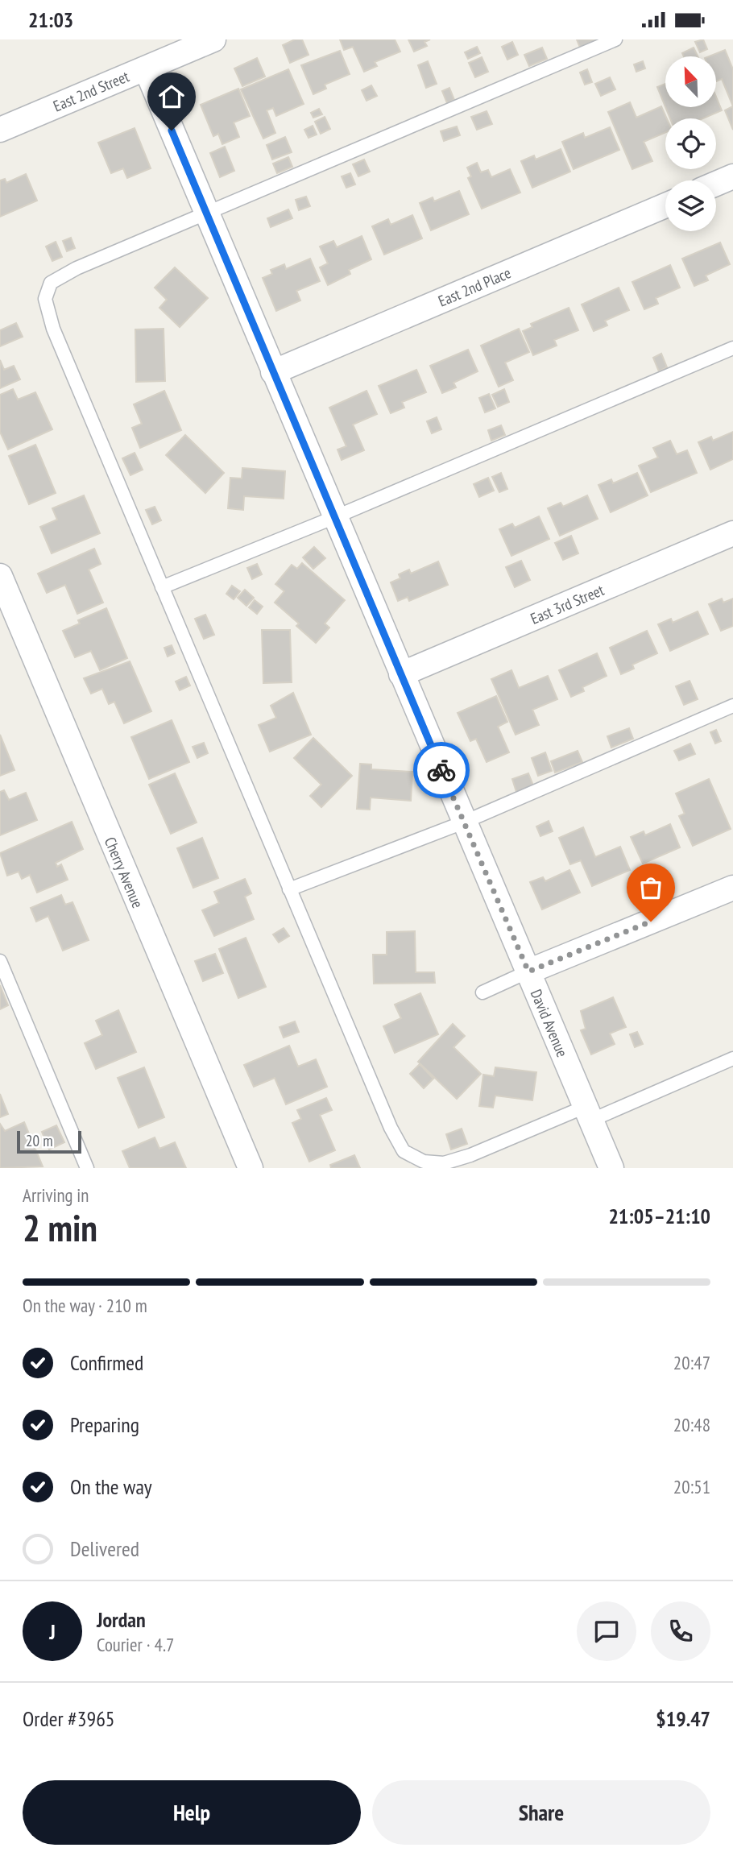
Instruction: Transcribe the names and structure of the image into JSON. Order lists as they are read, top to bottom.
{
  "streets": {
    "street": [
      "East 2nd Street",
      "East 2nd Place",
      "East 3rd Street",
      "Cherry Avenue",
      "David Avenue"
    ]
  },
  "crossings": [
    ["East 2nd Street", "David Avenue"],
    ["East 2nd Place", "David Avenue"],
    ["East 3rd Street", "David Avenue"]
  ],
  "scale_bar": "20 m",
  "north": "top left",
  "page": {
    "status": "21:03",
    "scale": "20 m",
    "heading": ["2 min", "Arriving in", "21:05–21:10"],
    "panel": [
      "Jordan",
      "Courier · 4.7",
      "Order #3965",
      "$19.47"
    ],
    "bar": "On the way · 210 m",
    "list": [
      ["Confirmed", "20:47"],
      ["Preparing", "20:48"],
      ["On the way", "20:51"],
      "Delivered"
    ],
    "round": "J",
    "buttons": ["Help", "Share"]
  }
}
